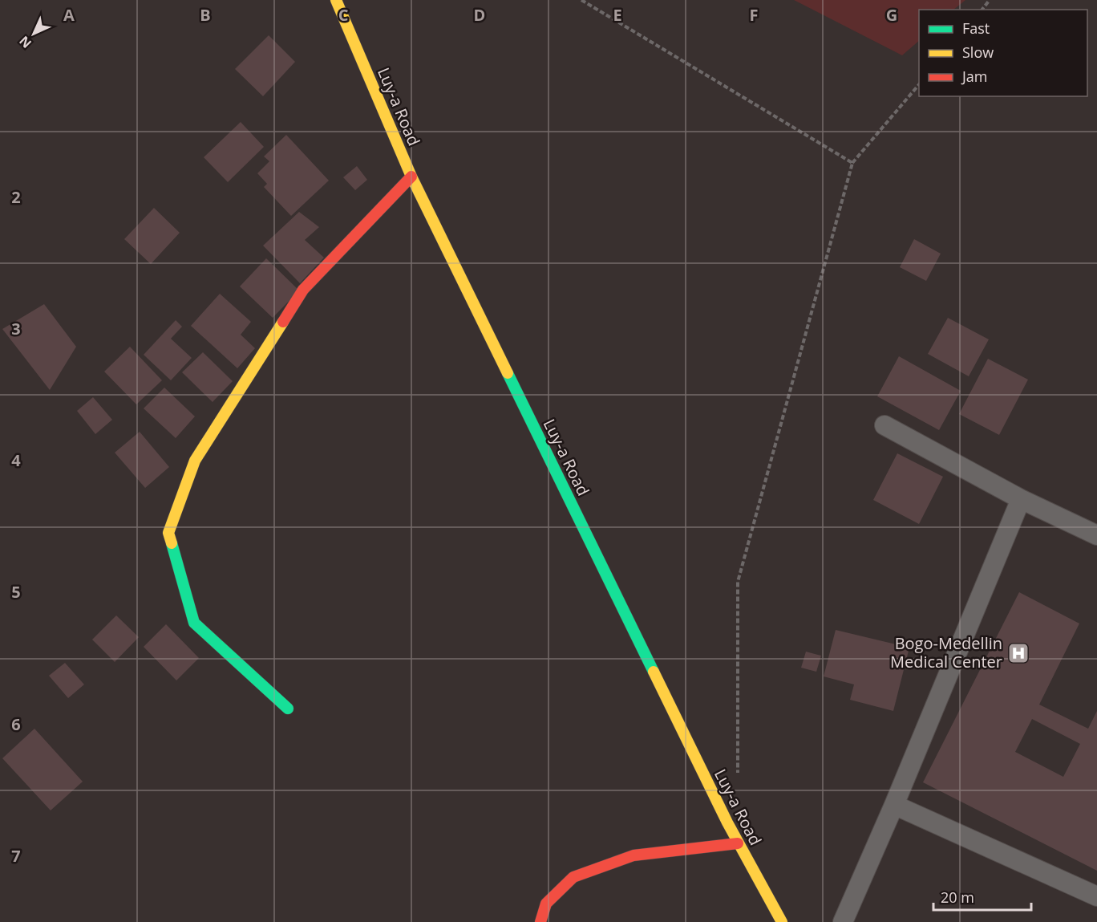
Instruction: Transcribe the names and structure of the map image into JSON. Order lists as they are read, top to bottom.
{
  "streets": {
    "street": ["Luy-a Road"]
  },
  "places": {
    "hospital": ["Bogo-Medellin Medical Center"]
  },
  "legend": ["Fast", "Slow", "Jam"],
  "scale_bar": "20 m",
  "north": "bottom left",
  "grid": {
    "columns": [
      "A",
      "B",
      "C",
      "D",
      "E",
      "F",
      "G"
    ],
    "rows": [
      "2",
      "3",
      "4",
      "5",
      "6",
      "7"
    ]
  }
}
